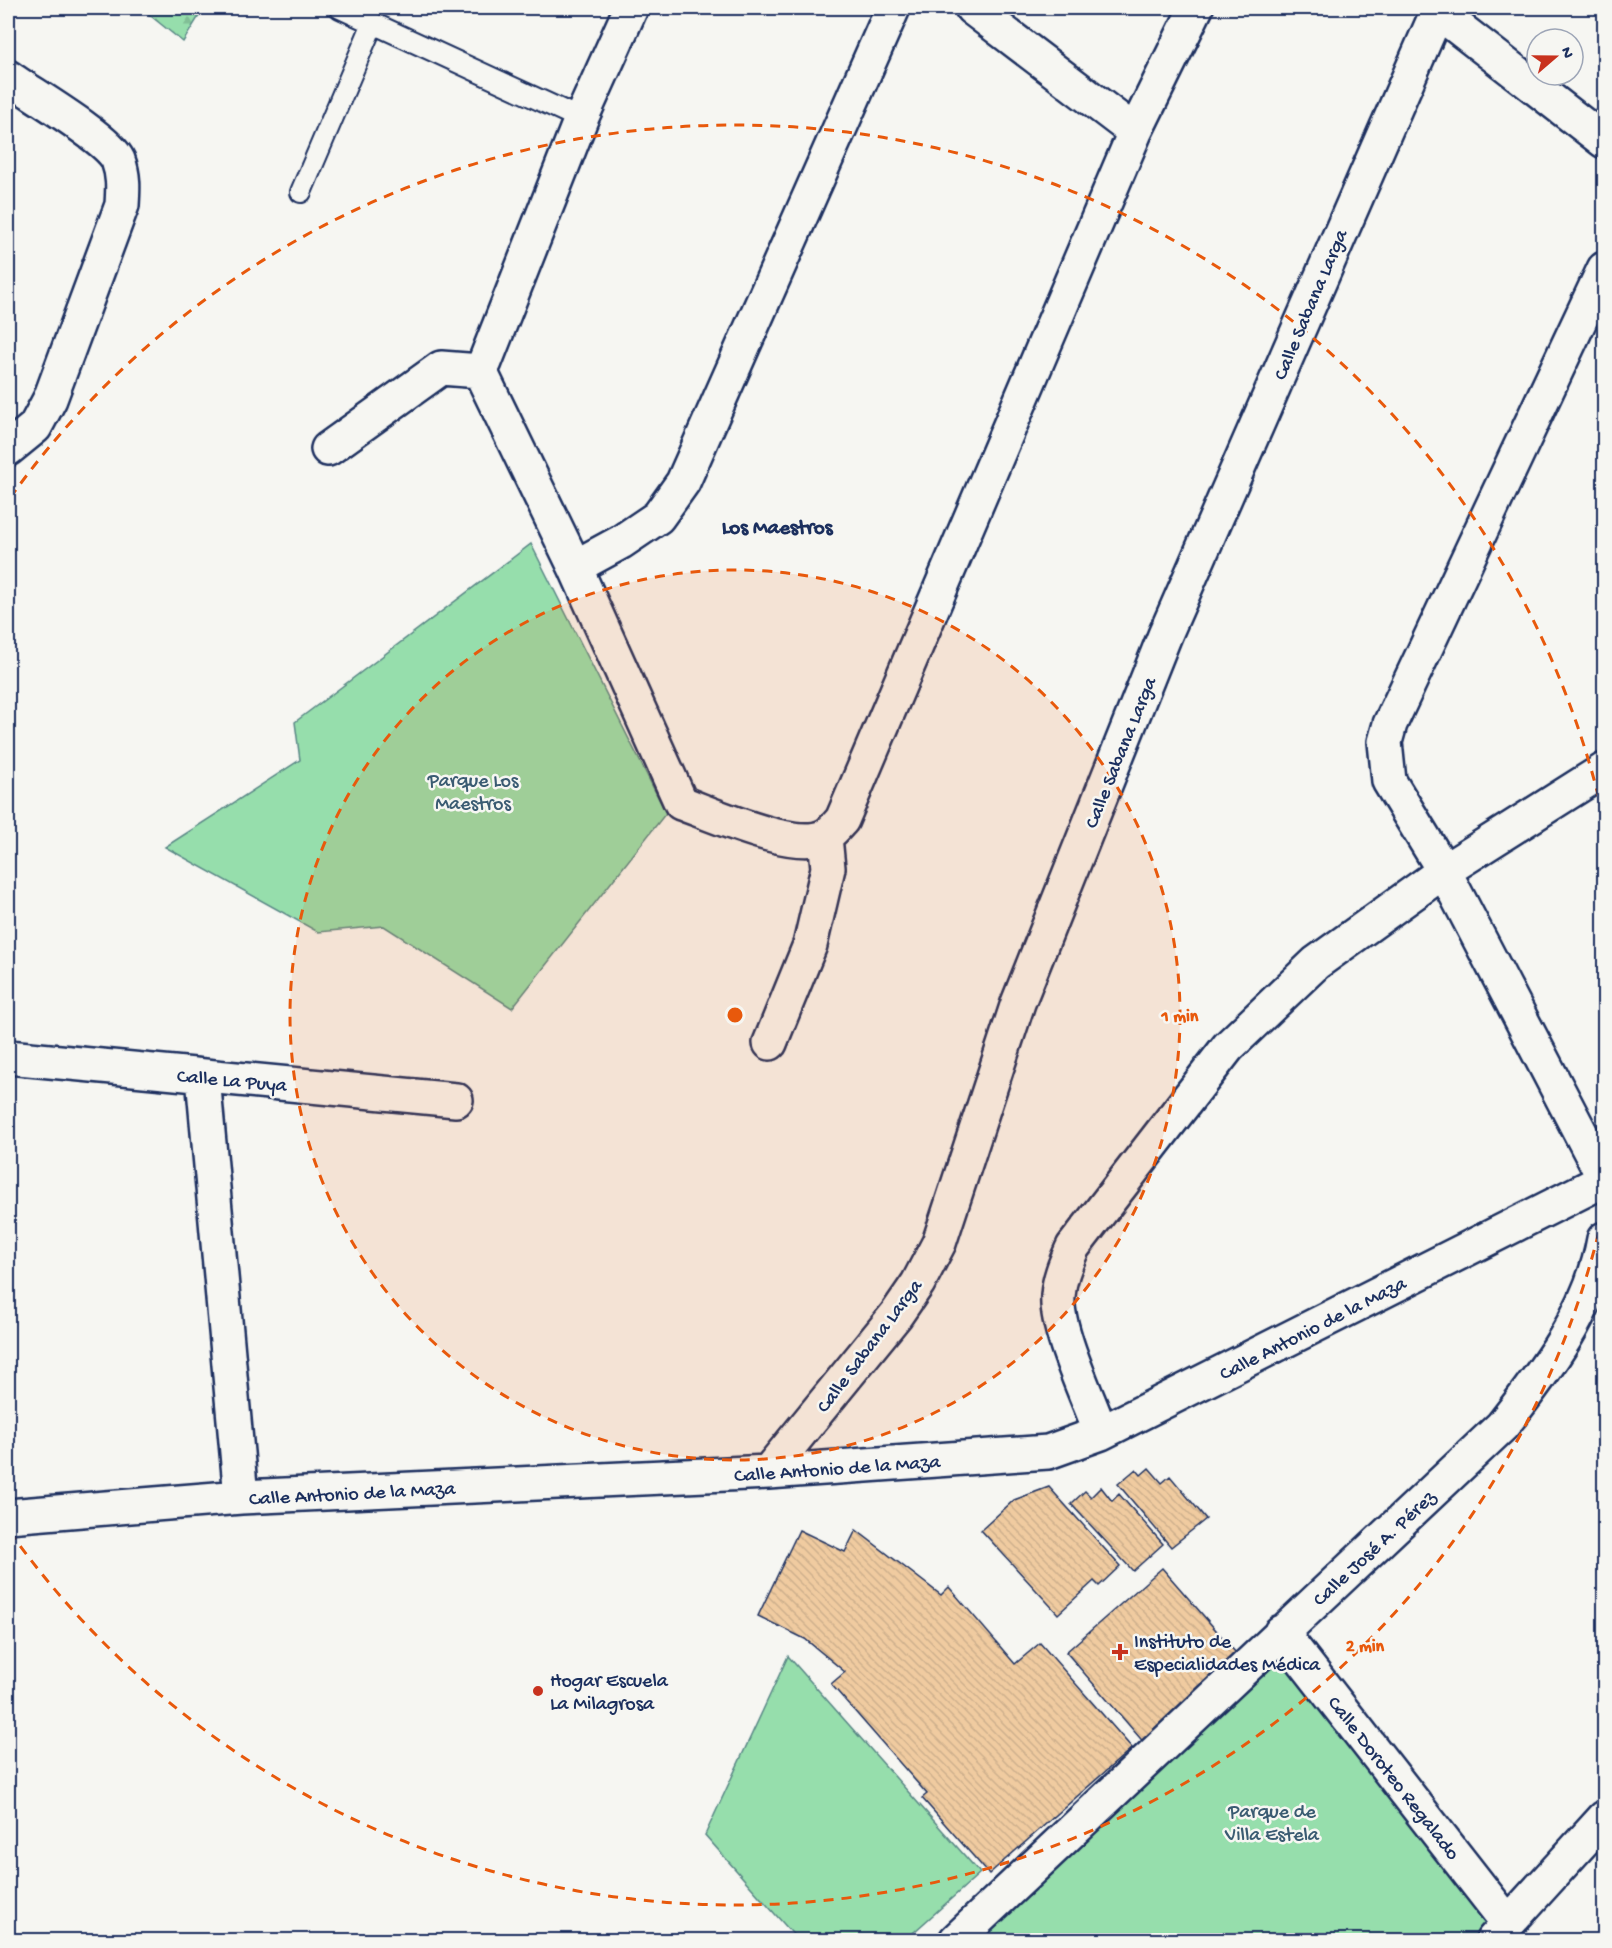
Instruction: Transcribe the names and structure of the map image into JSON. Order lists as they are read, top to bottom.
{
  "streets": {
    "street": [
      "Calle Sabana Larga",
      "Calle La Puya",
      "Calle Antonio de la Maza",
      "Calle José A. Pérez",
      "Calle Doroteo Regalado"
    ]
  },
  "crossings": [
    ["Calle Sabana Larga", "Calle Antonio de la Maza"],
    ["Calle José A. Pérez", "Calle Doroteo Regalado"]
  ],
  "districts": ["Los Maestros"],
  "parks": ["Parque Los Maestros", "Parque de Villa Estela"],
  "places": {
    "health": ["Instituto de Especialidades Médica"],
    "other": ["Hogar Escuela La Milagrosa"]
  },
  "north": "right",
  "rings": ["1 min", "2 min"]
}
